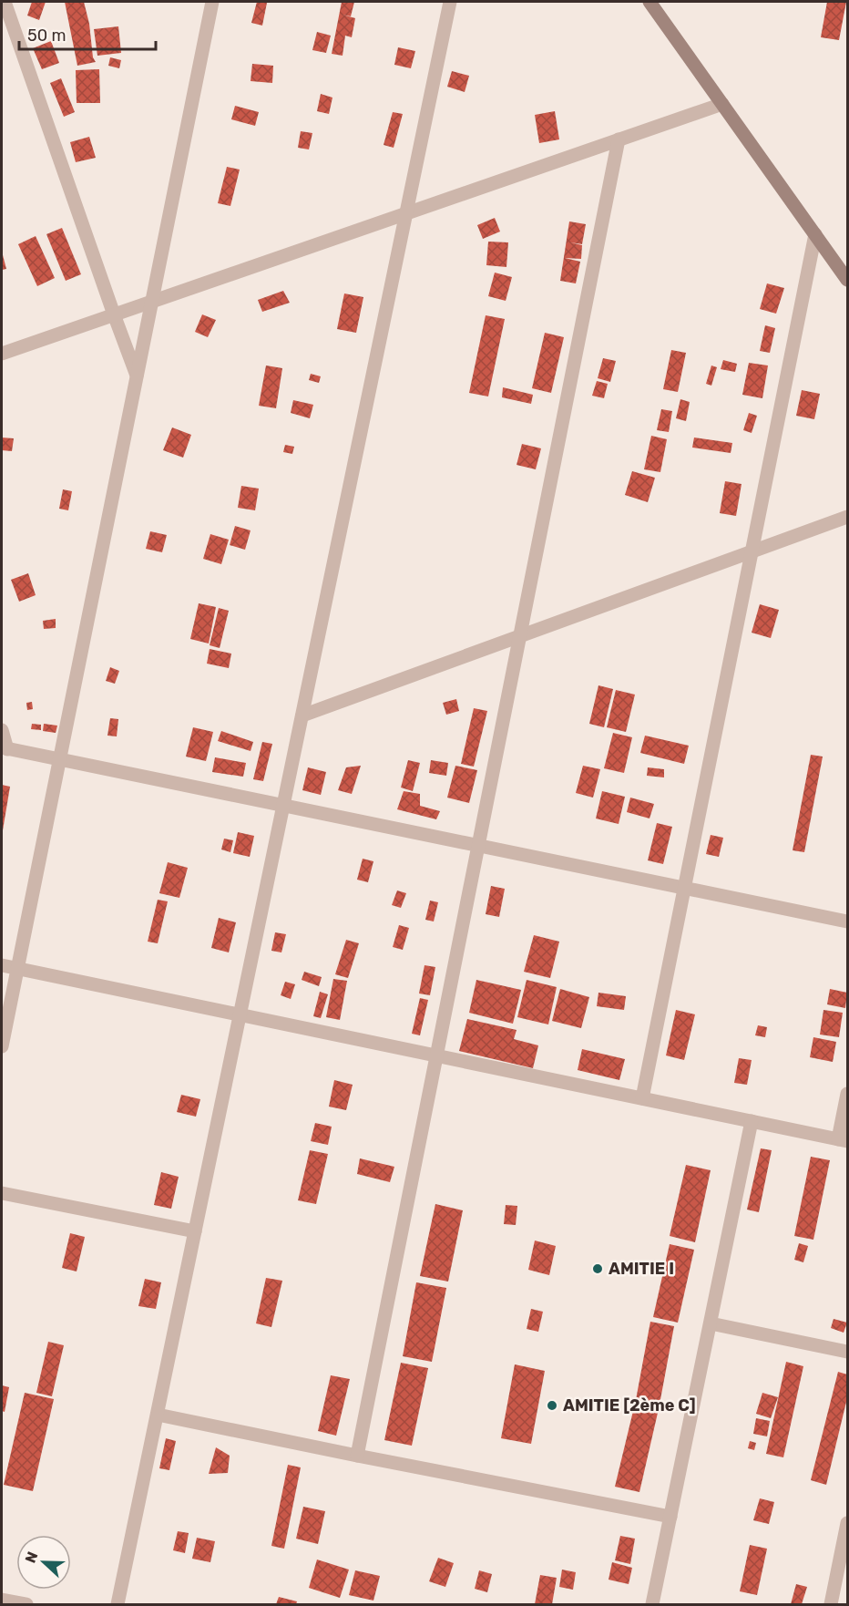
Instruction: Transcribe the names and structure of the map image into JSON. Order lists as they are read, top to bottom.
{
  "places": ["AMITIE I", "AMITIE [2ème C]"],
  "scale_bar": "50 m",
  "north": "left"
}
